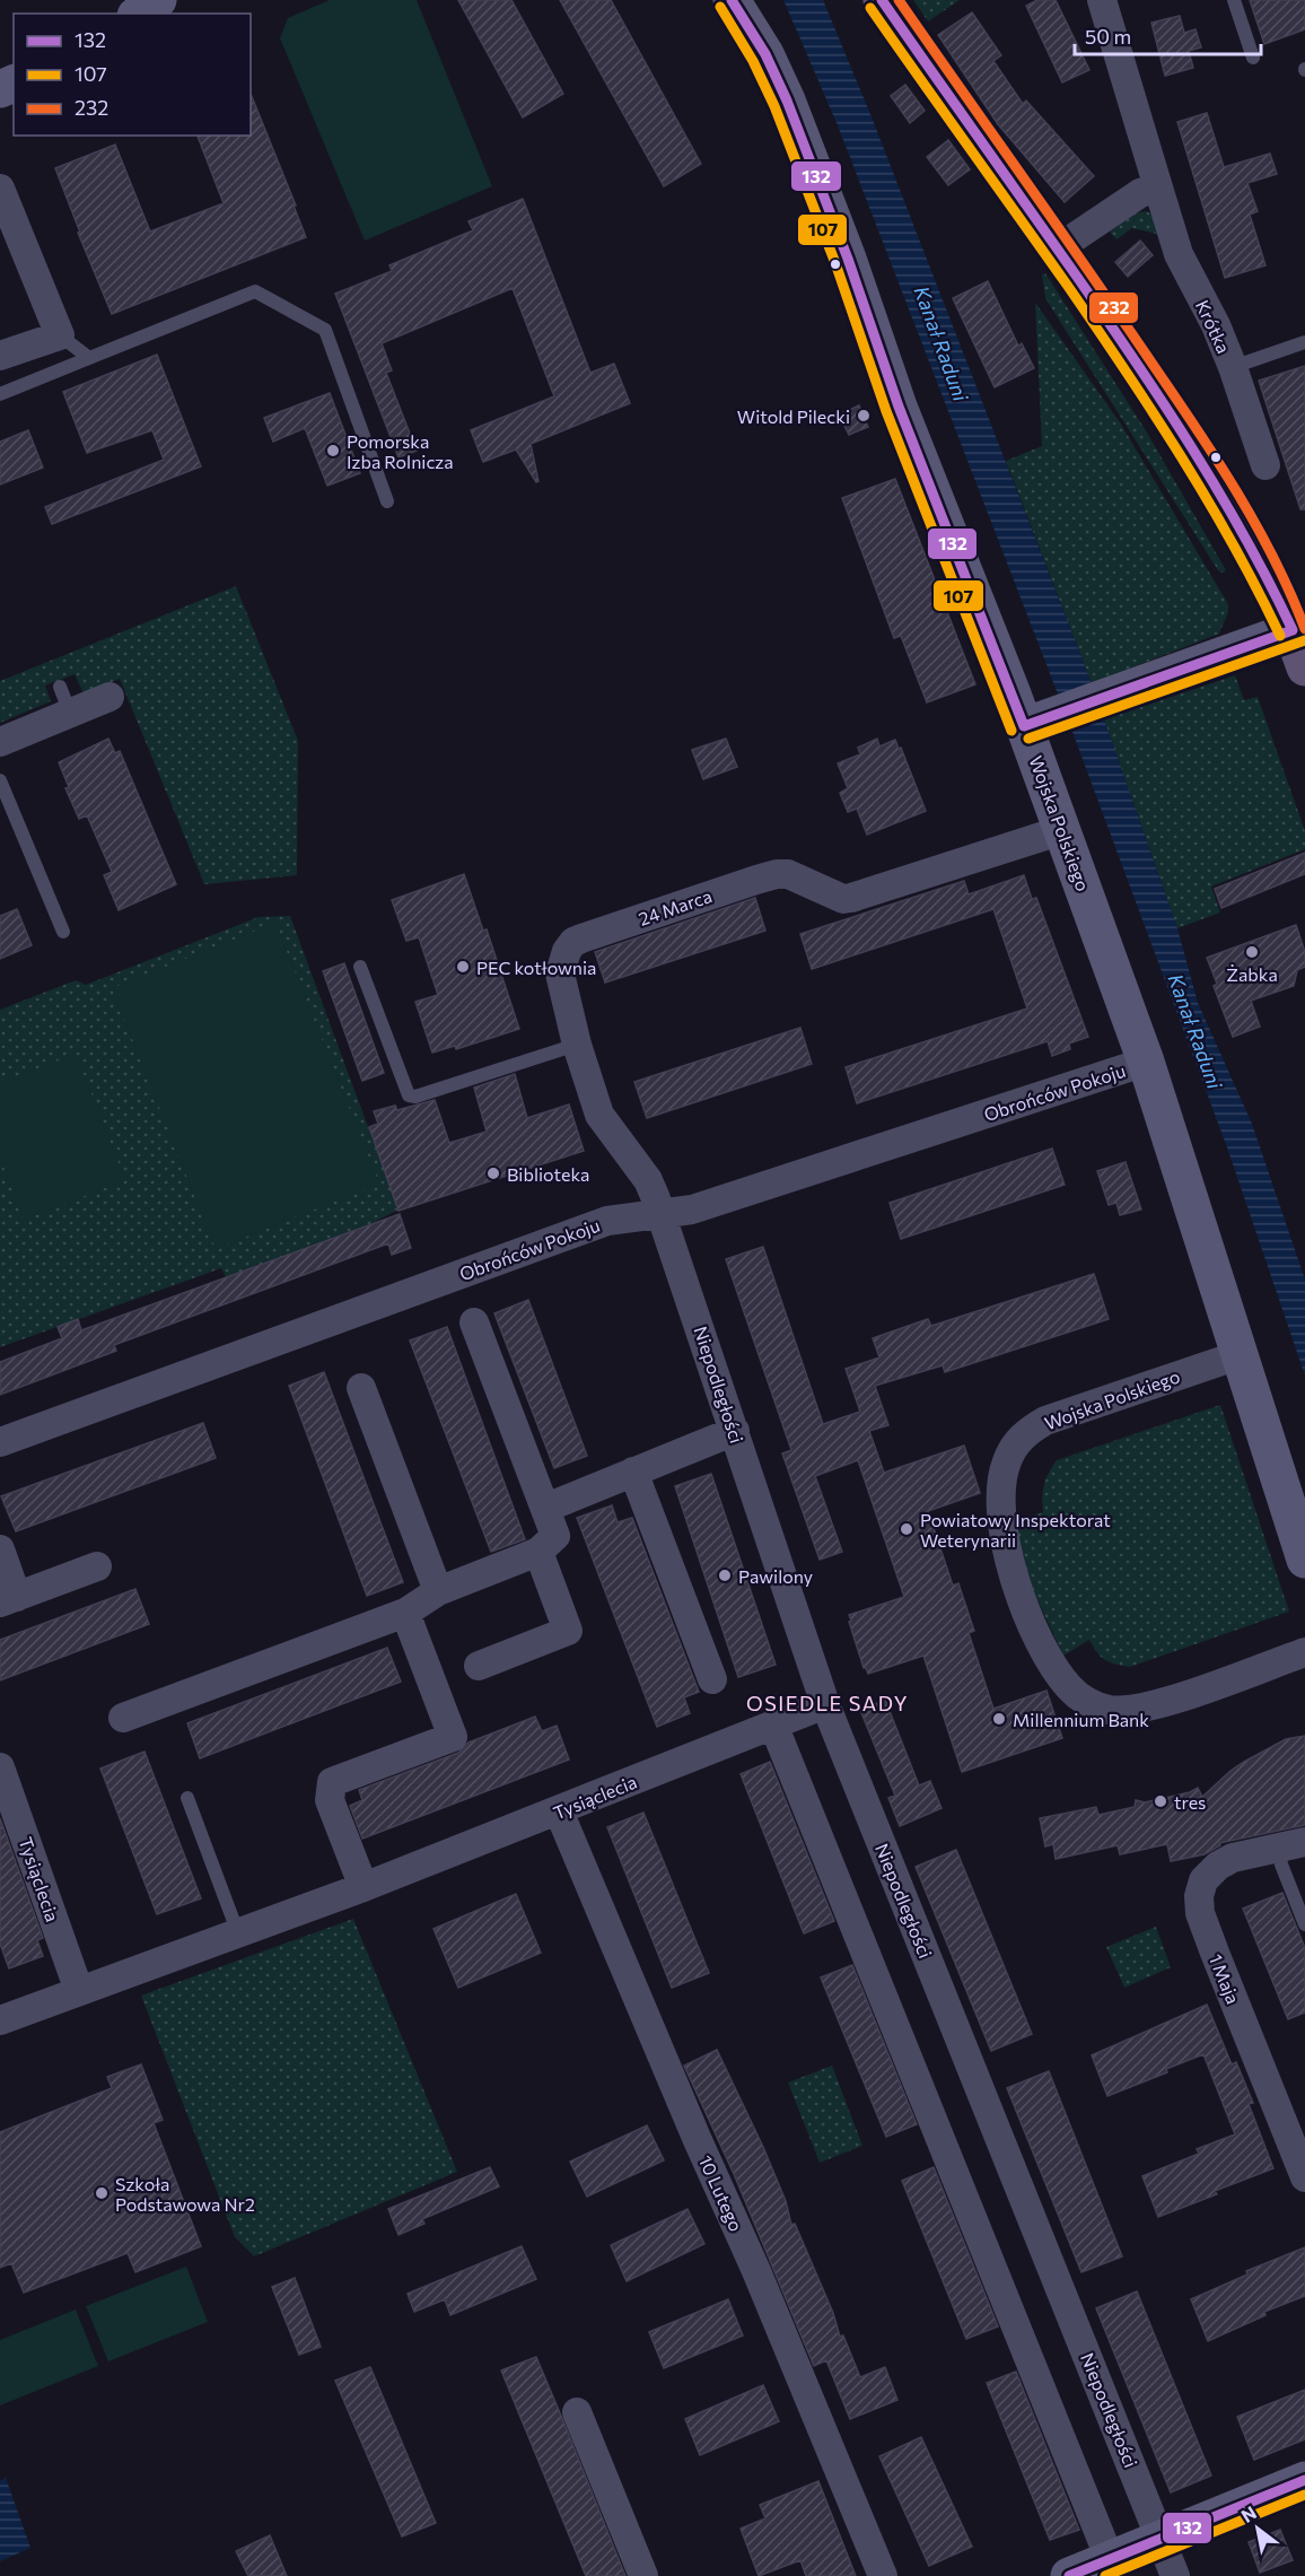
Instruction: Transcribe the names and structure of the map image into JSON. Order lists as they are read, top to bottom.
{
  "streets": {
    "street": [
      "Krótka",
      "Wojska Polskiego",
      "24 Marca",
      "Obrońców Pokoju",
      "Niepodległości",
      "Tysiąclecia",
      "1 Maja",
      "10 Lutego"
    ]
  },
  "crossings": [
    ["Wojska Polskiego", "24 Marca"],
    ["Wojska Polskiego", "Obrońców Pokoju"],
    ["24 Marca", "Obrońców Pokoju"],
    ["24 Marca", "Niepodległości"],
    ["Obrońców Pokoju", "Niepodległości"],
    ["Niepodległości", "Tysiąclecia"],
    ["Tysiąclecia", "10 Lutego"]
  ],
  "districts": ["OSIEDLE SADY"],
  "water": ["Kanał Raduni"],
  "places": [
    "Witold Pilecki",
    "Pomorska Izba Rolnicza",
    "Żabka",
    "PEC kotłownia",
    "Biblioteka",
    "Powiatowy Inspektorat Weterynarii",
    "Pawilony",
    "Millennium Bank",
    "tres",
    "Szkoła Podstawowa Nr2"
  ],
  "lines": ["transit line 132", "transit line 232", "transit line 107"],
  "legend": ["132", "107", "232"],
  "scale_bar": "50 m",
  "north": "top left"
}
